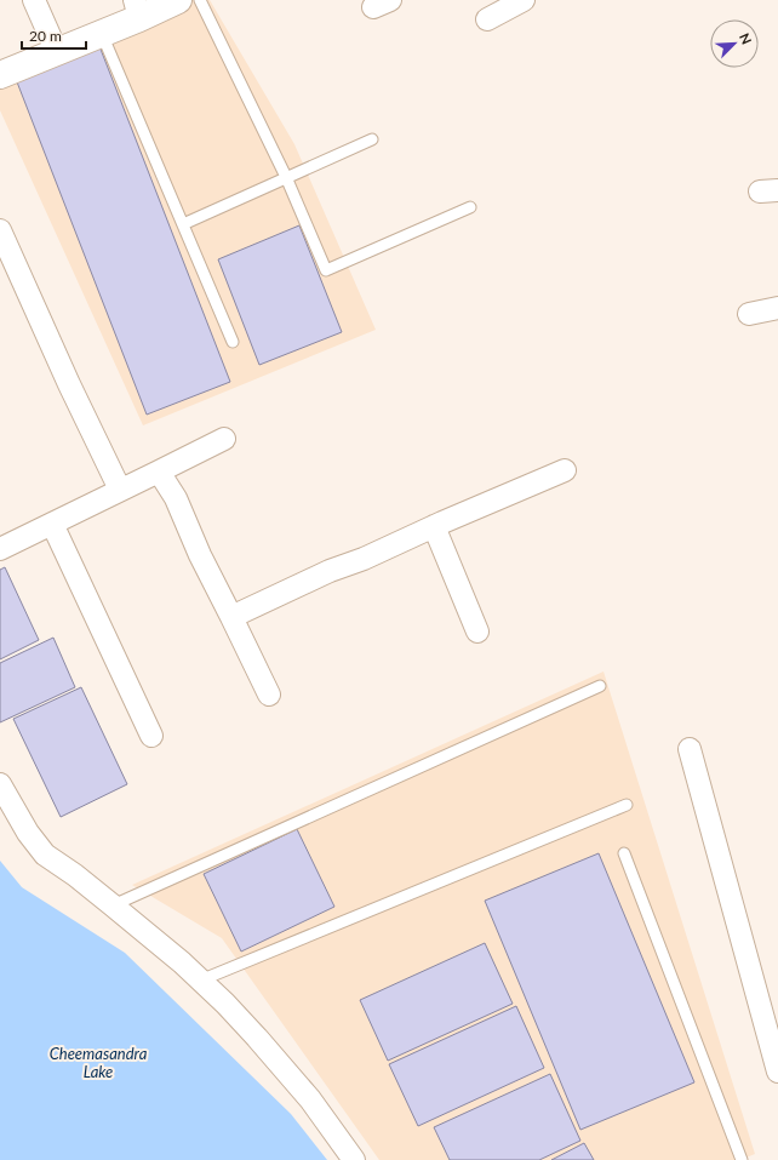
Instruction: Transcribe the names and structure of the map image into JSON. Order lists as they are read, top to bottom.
{
  "water": ["Cheemasandra Lake"],
  "scale_bar": "20 m",
  "north": "top right"
}
